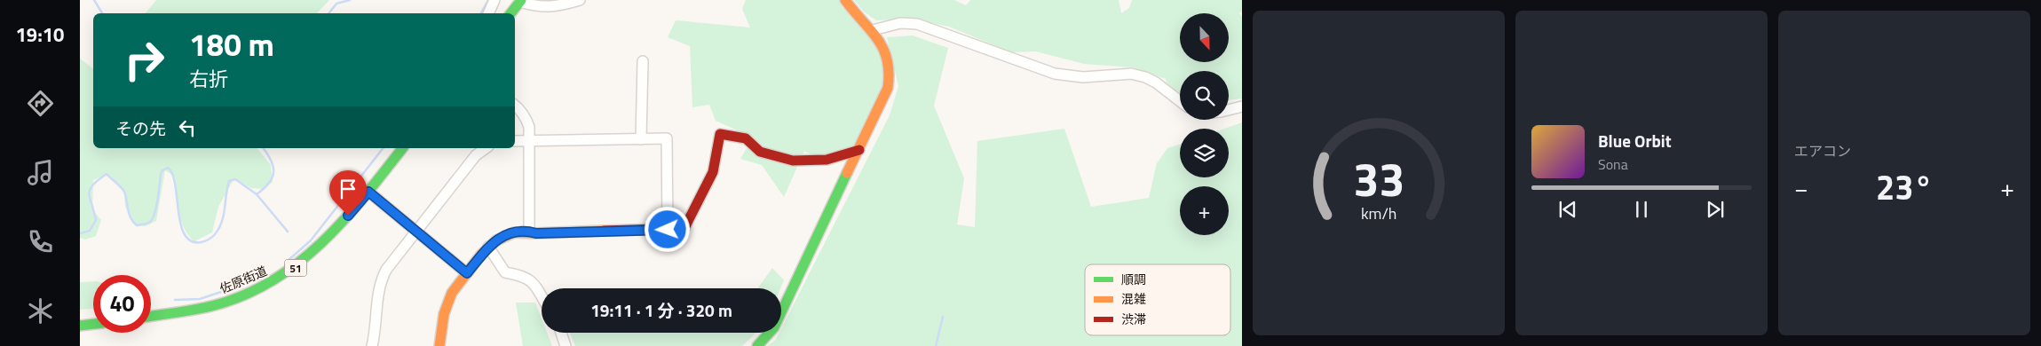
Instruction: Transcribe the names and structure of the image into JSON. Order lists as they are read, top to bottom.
{
  "streets": {
    "main road": ["51", "佐原街道"]
  },
  "legend": ["順調", "混雑", "渋滞"],
  "north": "bottom",
  "page": {
    "tabs": "19:10",
    "tile": "エアコン",
    "map_buttons": "+",
    "turn": ["180 m", "右折"],
    "then": "その先",
    "song": ["Blue Orbit", "Sona"],
    "heat": ["−", "23°", "+"],
    "limit": "40",
    "trip": "19:11 · 1 分 · 320 m",
    "gauge": ["33", "km/h"]
  }
}
